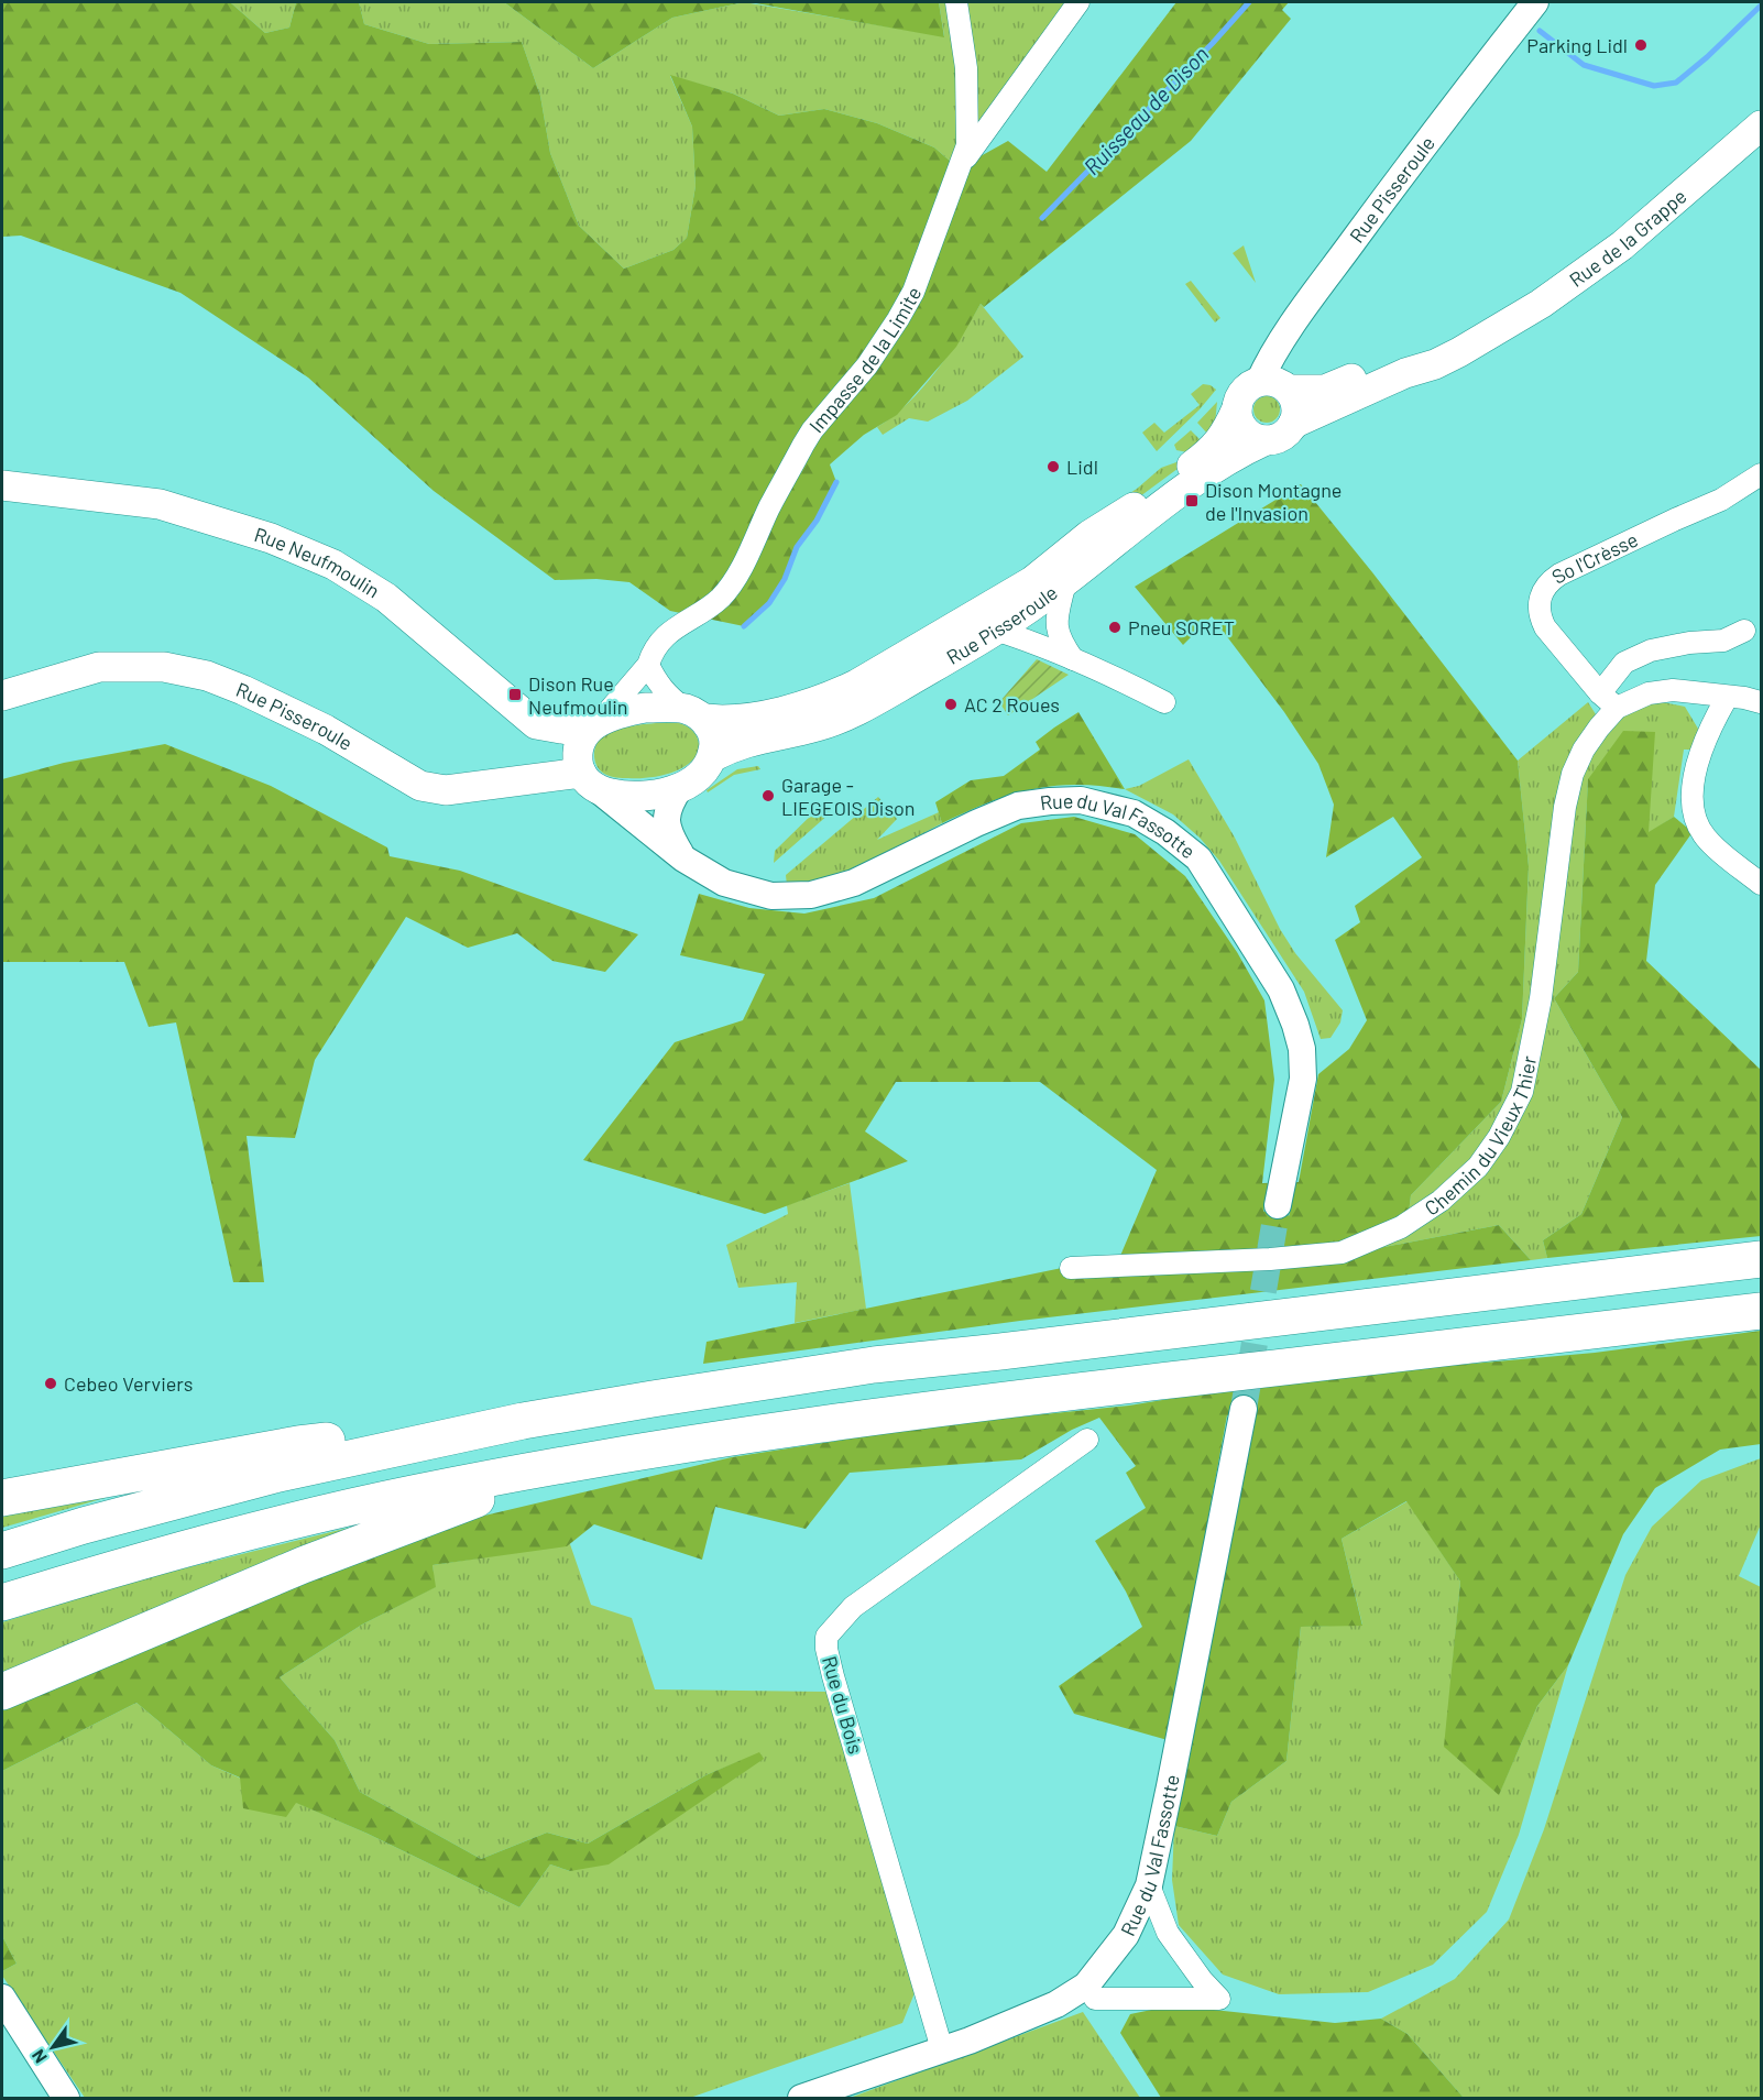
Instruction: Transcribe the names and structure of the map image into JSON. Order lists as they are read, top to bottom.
{
  "streets": {
    "main road": ["Rue Pisseroule", "Rue de la Grappe", "Rue Neufmoulin"],
    "street": [
      "Impasse de la Limite",
      "So l'Crèsse",
      "Rue du Val Fassotte",
      "Chemin du Vieux Thier",
      "Rue du Bois"
    ]
  },
  "crossings": [
    ["Rue Pisseroule", "Rue de la Grappe"],
    ["Rue Pisseroule", "Impasse de la Limite"],
    ["Rue Pisseroule", "Rue Neufmoulin"],
    ["Rue Pisseroule", "Rue du Val Fassotte"],
    ["Impasse de la Limite", "Rue Neufmoulin"],
    ["Impasse de la Limite", "Rue du Val Fassotte"],
    ["So l'Crèsse", "Chemin du Vieux Thier"],
    ["Rue Neufmoulin", "Rue du Val Fassotte"],
    ["Rue du Val Fassotte", "Rue du Bois"]
  ],
  "water": ["Ruisseau de Dison"],
  "places": {
    "other": [
      "Parking Lidl",
      "Lidl",
      "Pneu SORET",
      "AC 2 Roues",
      "Garage - LIEGEOIS Dison",
      "Cebeo Verviers"
    ],
    "transit": ["Dison Montagne de l'Invasion", "Dison Rue Neufmoulin"]
  },
  "north": "bottom left"
}
